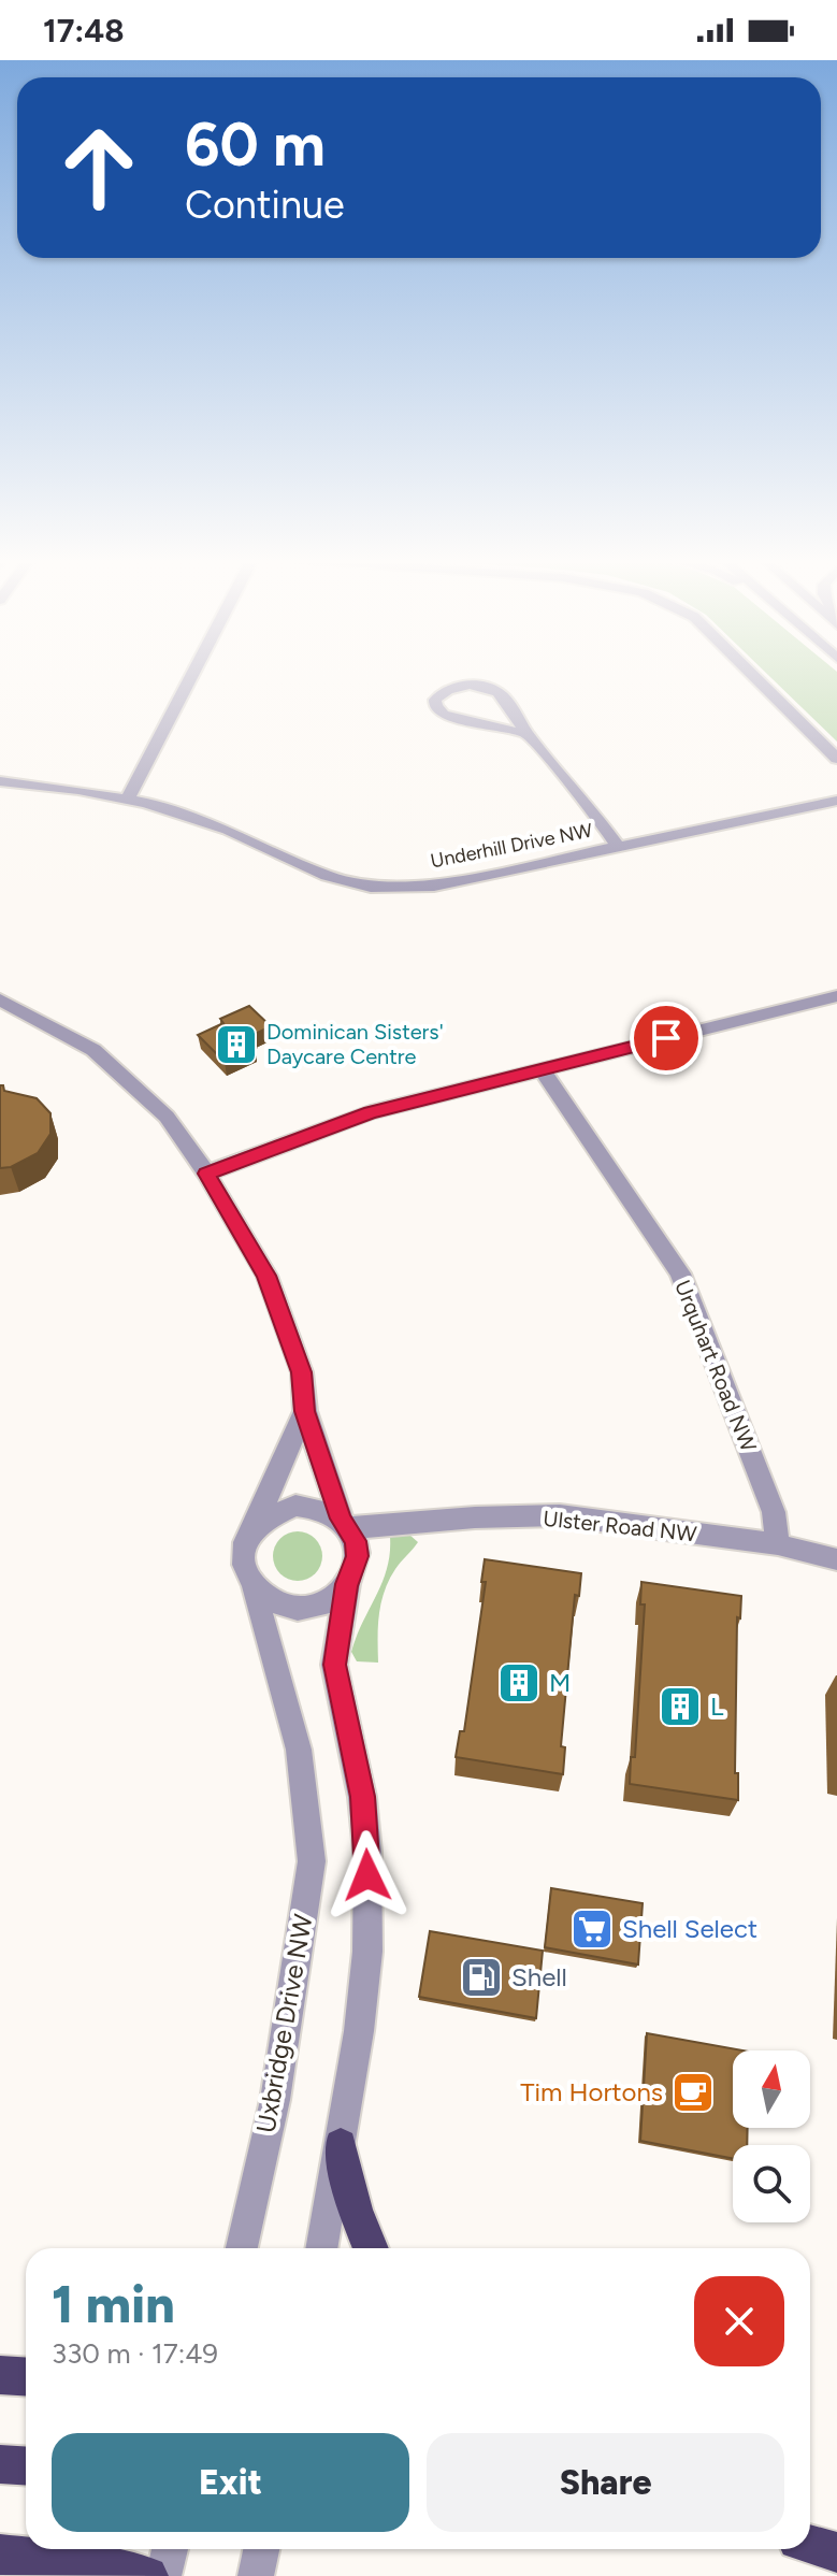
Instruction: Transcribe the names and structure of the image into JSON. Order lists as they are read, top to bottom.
{
  "streets": {
    "street": [
      "Underhill Drive NW",
      "Urquhart Road NW",
      "Ulster Road NW",
      "Uxbridge Drive NW"
    ]
  },
  "crossings": [
    ["Urquhart Road NW", "Ulster Road NW"],
    ["Ulster Road NW", "Uxbridge Drive NW"]
  ],
  "places": {
    "building": ["Dominican Sisters' Daycare Centre", "M", "L"],
    "supermarket": ["Shell Select"],
    "fuel station": ["Shell"],
    "cafe": ["Tim Hortons"]
  },
  "north": "top",
  "page": {
    "status": "17:48",
    "turn": ["60 m", "Continue"],
    "heading": ["1 min", "330 m · 17:49"],
    "buttons": ["Exit", "Share"]
  }
}
